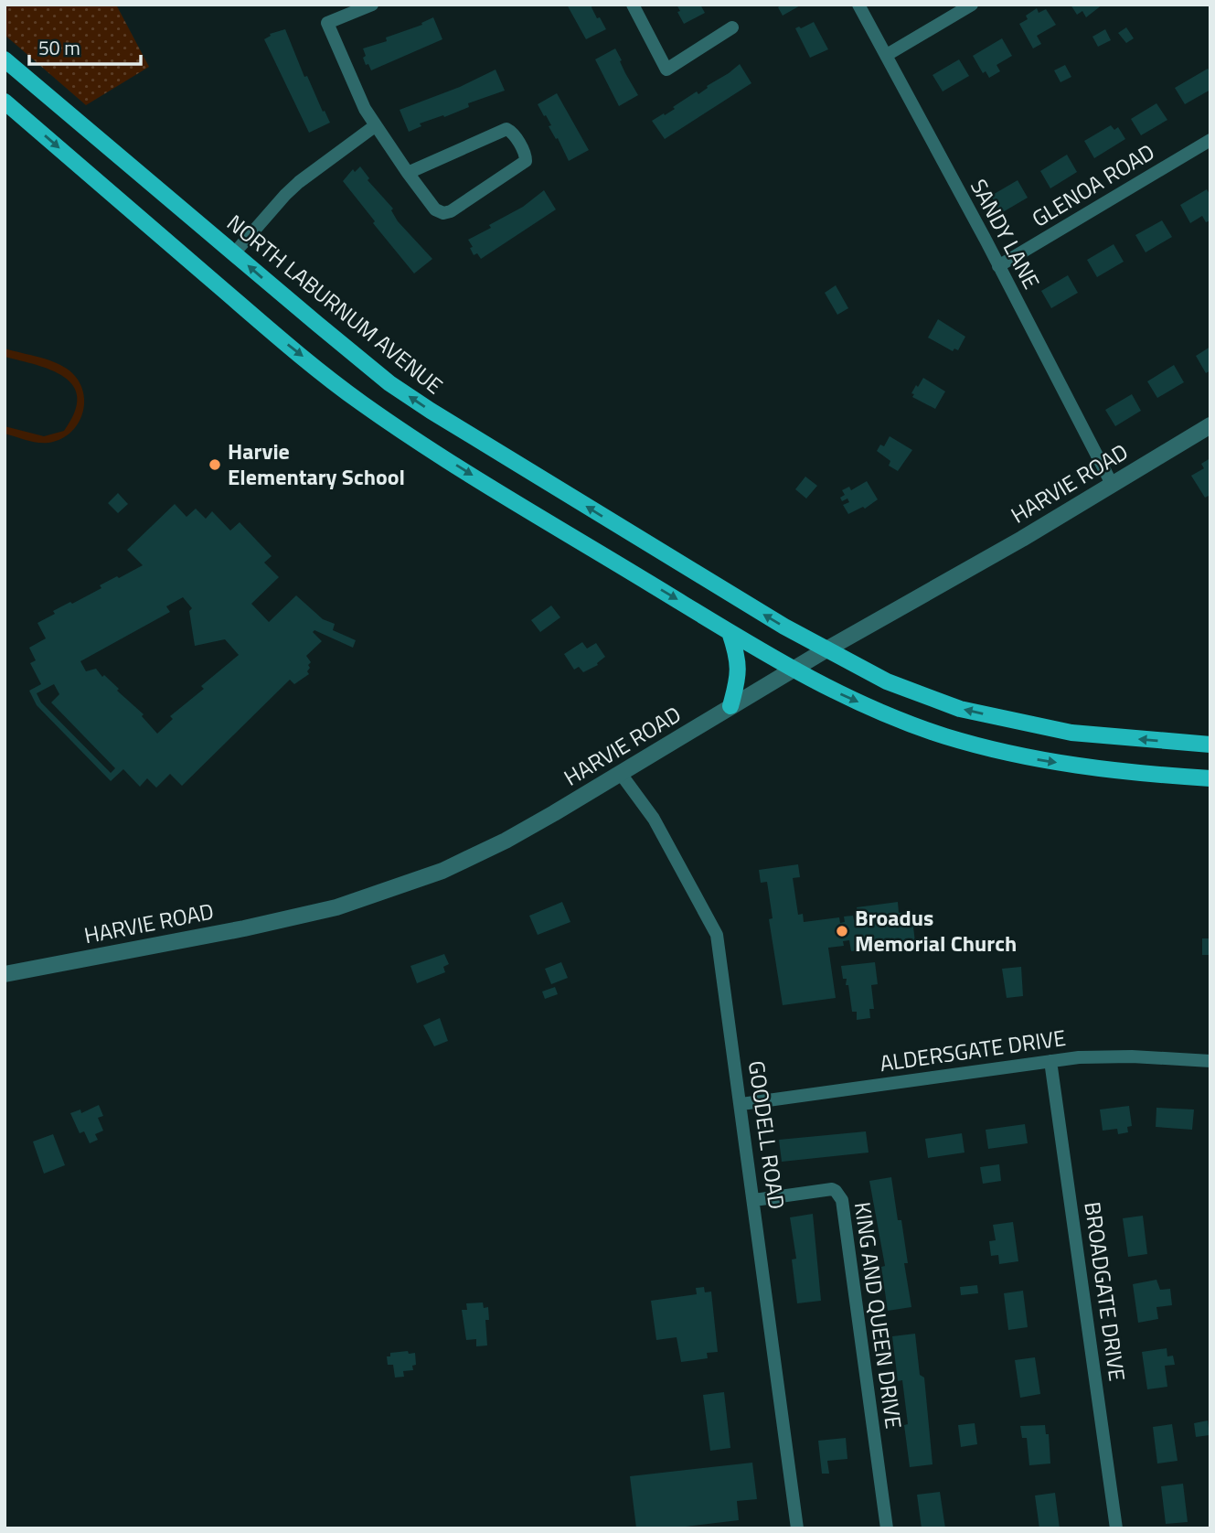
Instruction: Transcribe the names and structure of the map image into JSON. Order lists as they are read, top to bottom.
{
  "streets": {
    "main road": ["NORTH LABURNUM AVENUE"],
    "street": [
      "GLENOA ROAD",
      "SANDY LANE",
      "HARVIE ROAD",
      "ALDERSGATE DRIVE",
      "GOODELL ROAD",
      "BROADGATE DRIVE",
      "KING AND QUEEN DRIVE"
    ]
  },
  "crossings": [
    ["GLENOA ROAD", "SANDY LANE"],
    ["SANDY LANE", "HARVIE ROAD"],
    ["NORTH LABURNUM AVENUE", "HARVIE ROAD"],
    ["HARVIE ROAD", "GOODELL ROAD"],
    ["ALDERSGATE DRIVE", "GOODELL ROAD"],
    ["ALDERSGATE DRIVE", "BROADGATE DRIVE"],
    ["GOODELL ROAD", "KING AND QUEEN DRIVE"]
  ],
  "places": ["Harvie Elementary School", "Broadus Memorial Church"],
  "scale_bar": "50 m"
}
